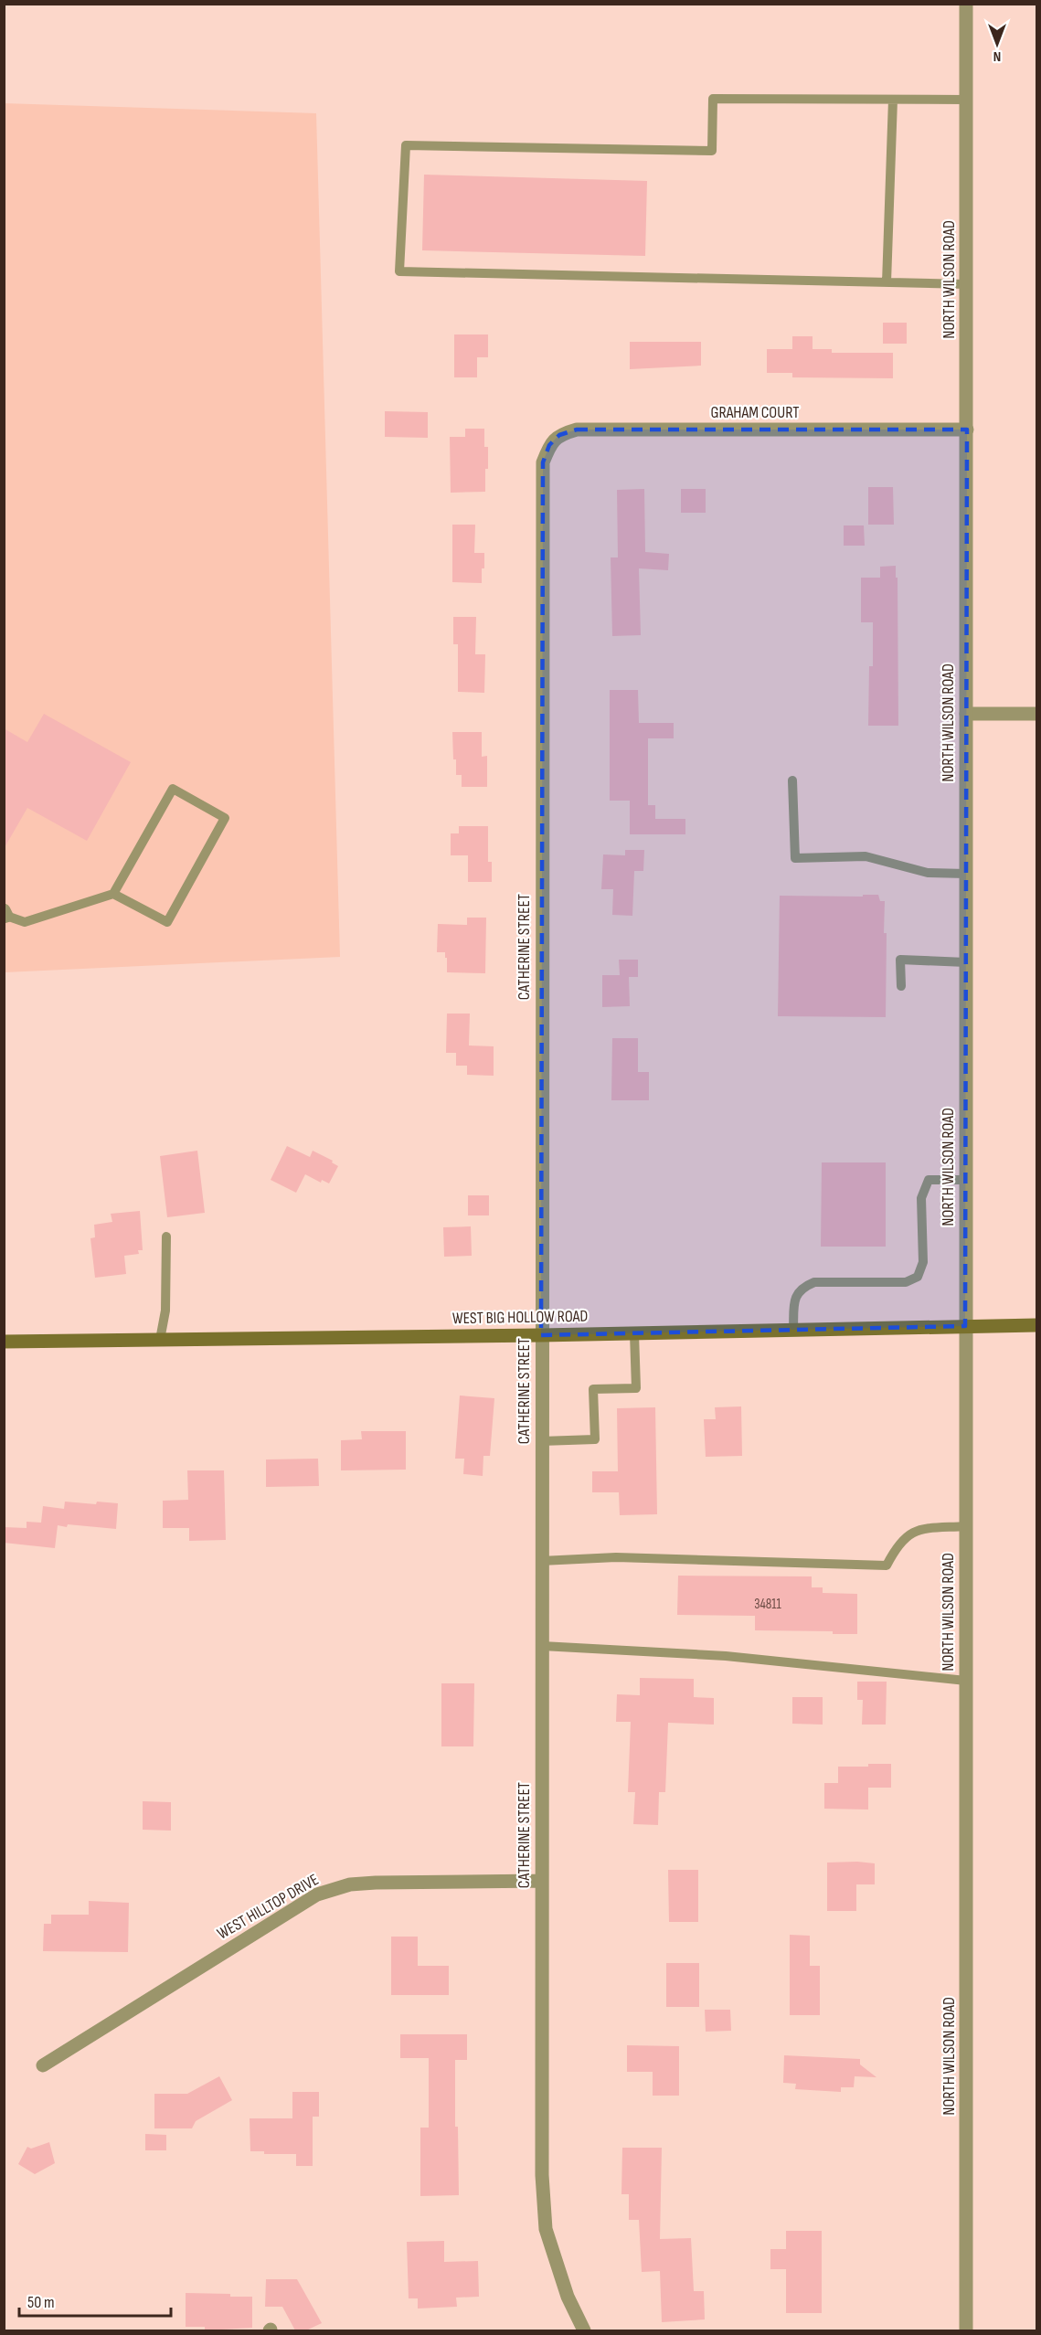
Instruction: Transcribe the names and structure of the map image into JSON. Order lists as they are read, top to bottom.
{
  "streets": {
    "main road": ["WEST BIG HOLLOW ROAD"],
    "street": [
      "NORTH WILSON ROAD",
      "GRAHAM COURT",
      "CATHERINE STREET",
      "WEST HILLTOP DRIVE"
    ]
  },
  "crossings": [
    ["NORTH WILSON ROAD", "GRAHAM COURT"],
    ["NORTH WILSON ROAD", "WEST BIG HOLLOW ROAD"],
    ["GRAHAM COURT", "CATHERINE STREET"],
    ["CATHERINE STREET", "WEST BIG HOLLOW ROAD"],
    ["CATHERINE STREET", "WEST HILLTOP DRIVE"]
  ],
  "house_numbers": ["34811"],
  "scale_bar": "50 m",
  "north": "bottom"
}
